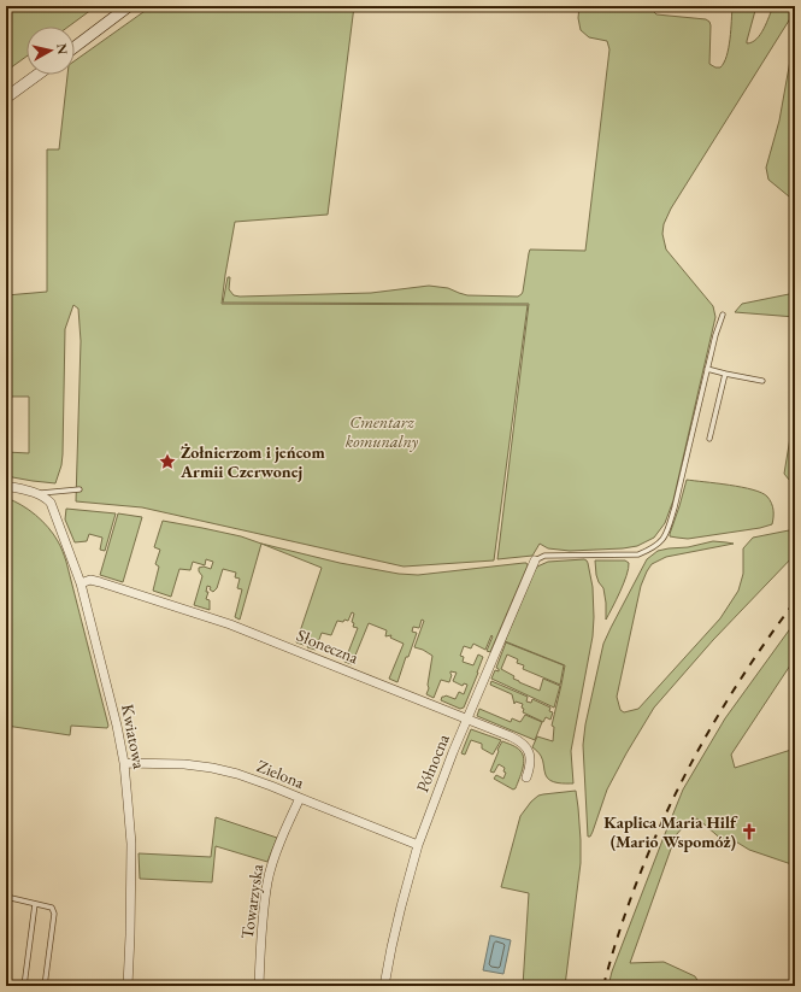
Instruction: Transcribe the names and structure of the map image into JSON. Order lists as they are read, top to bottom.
{
  "streets": {
    "street": [
      "Słoneczna",
      "Kwiatowa",
      "Północna",
      "Zielona",
      "Towarzyska"
    ]
  },
  "crossings": [
    ["Słoneczna", "Kwiatowa"],
    ["Słoneczna", "Północna"],
    ["Kwiatowa", "Zielona"],
    ["Północna", "Zielona"],
    ["Zielona", "Towarzyska"]
  ],
  "parks": ["Cmentarz komunalny"],
  "places": {
    "place": ["Żołnierzom i jeńcom Armii Czerwonej"],
    "church": ["Kaplica Maria Hilf (Mario Wspomóż)"]
  },
  "north": "right"
}
